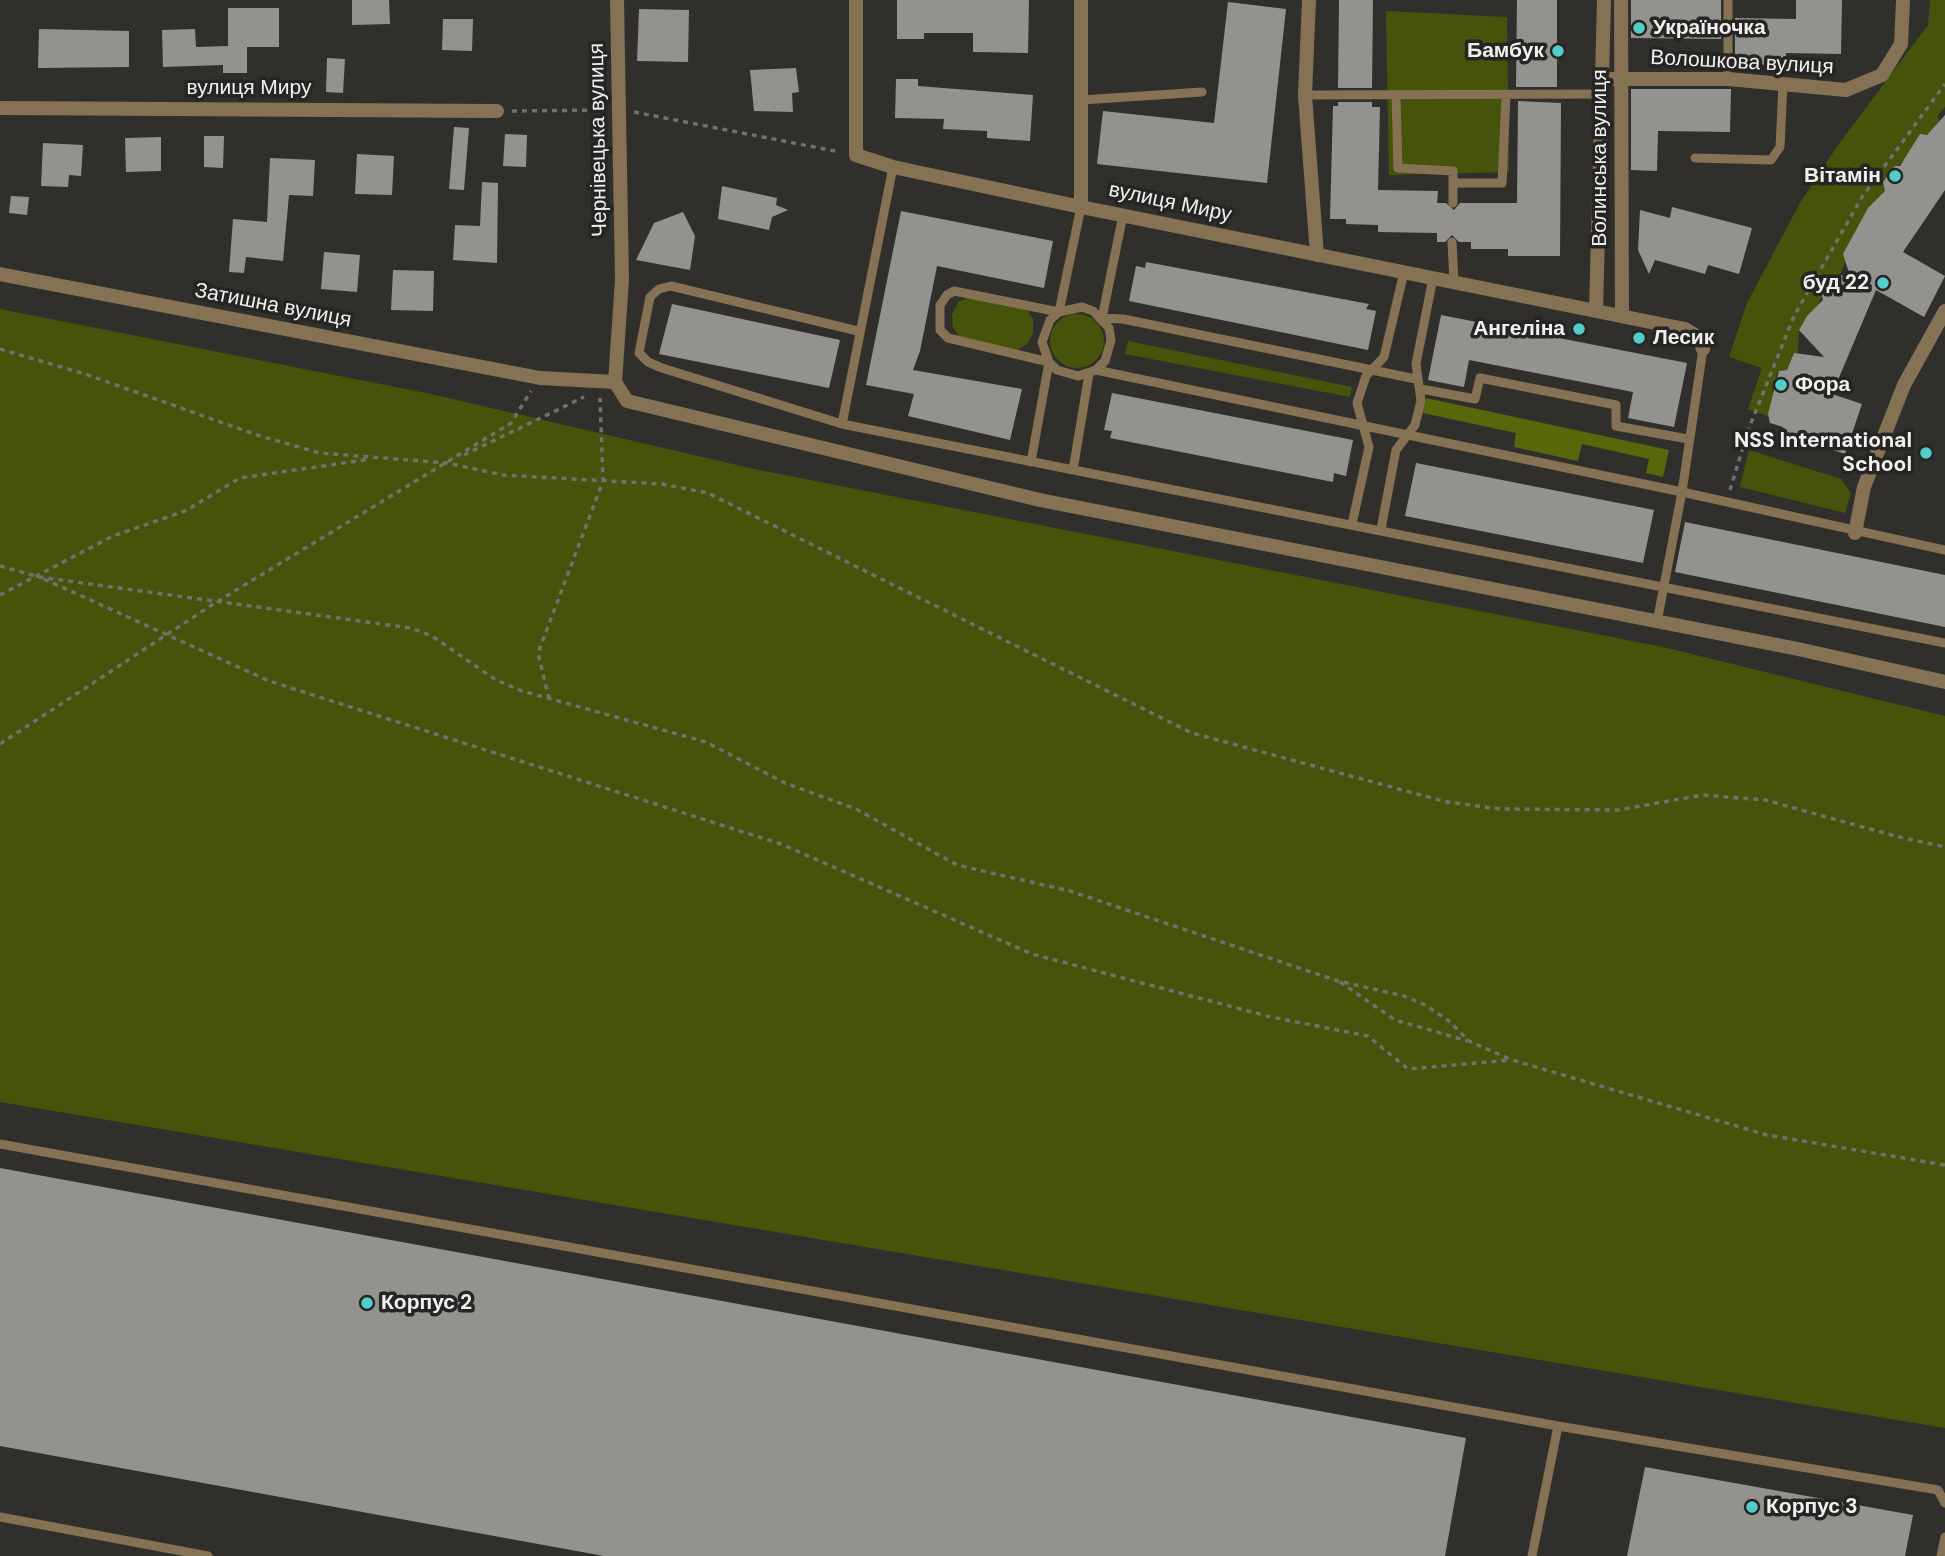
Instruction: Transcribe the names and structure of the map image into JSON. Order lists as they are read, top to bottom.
{
  "streets": {
    "street": [
      "Волошкова вулиця",
      "вулиця Миру",
      "Чернівецька вулиця",
      "Волинська вулиця",
      "Затишна вулиця"
    ]
  },
  "crossings": [
    ["Волошкова вулиця", "Волинська вулиця"],
    ["вулиця Миру", "Волинська вулиця"],
    ["Чернівецька вулиця", "Затишна вулиця"]
  ],
  "places": [
    "Україночка",
    "Бамбук",
    "Вітамін",
    "буд 22",
    "Ангеліна",
    "Лесик",
    "Фора",
    "NSS International School",
    "Корпус 2",
    "Корпус 3"
  ]
}
